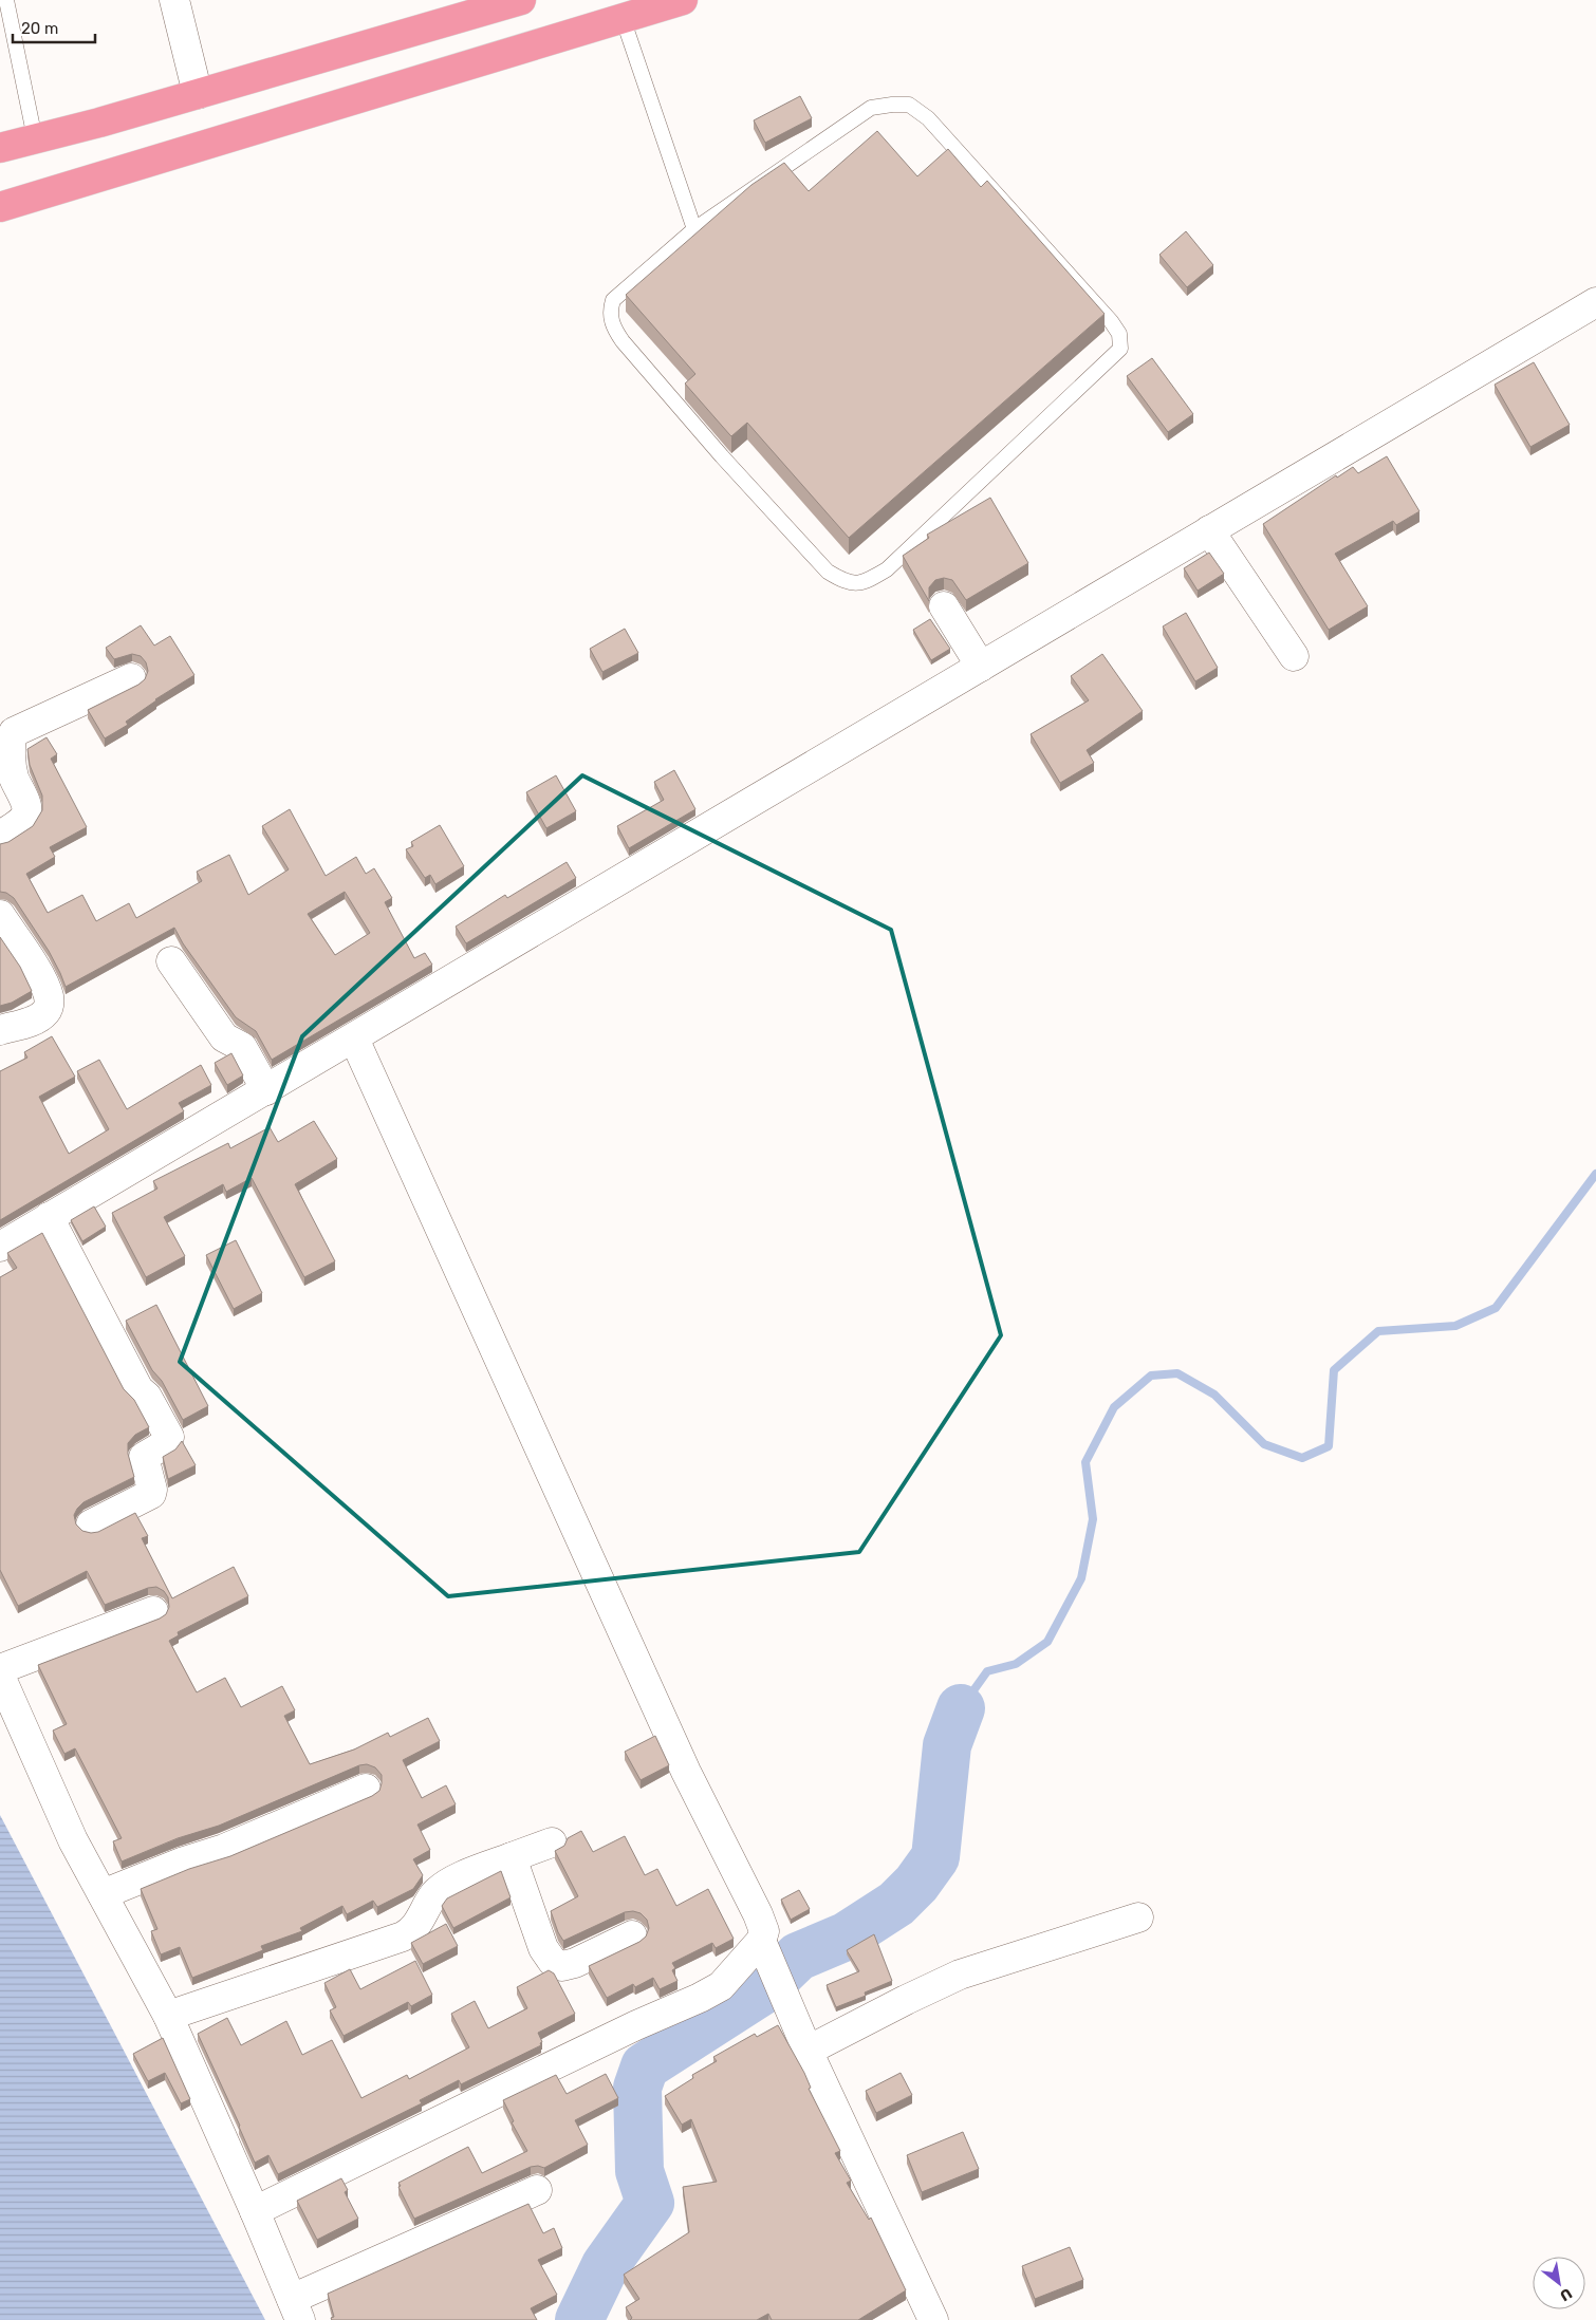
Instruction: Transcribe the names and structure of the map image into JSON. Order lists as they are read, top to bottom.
{
  "scale_bar": "20 m",
  "north": "bottom right"
}
